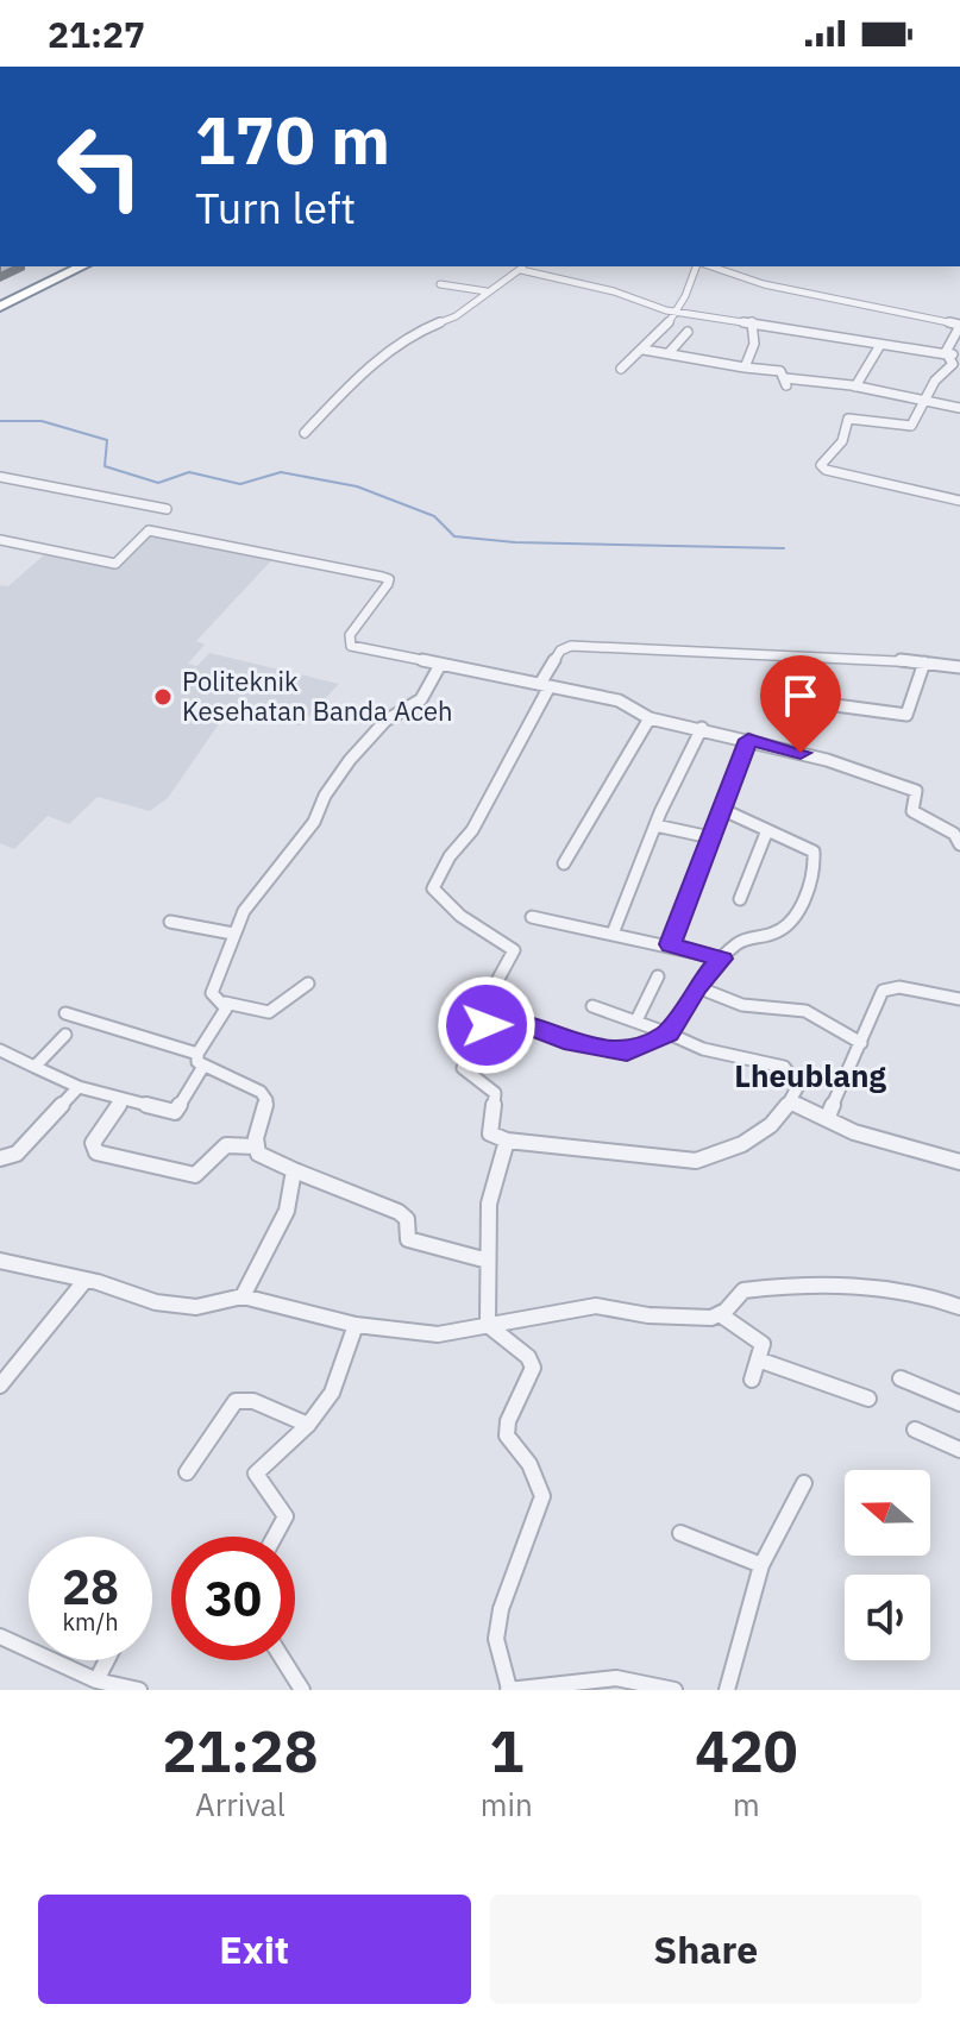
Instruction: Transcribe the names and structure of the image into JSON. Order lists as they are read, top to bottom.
{
  "districts": ["Lheublang"],
  "places": ["Politeknik Kesehatan Banda Aceh"],
  "north": "left",
  "page": {
    "status": "21:27",
    "turn": ["170 m", "Turn left"],
    "speed": "28 km/h",
    "limit": "30",
    "eta": [
      "21:28",
      "Arrival",
      "1",
      "min",
      "420",
      "m"
    ],
    "buttons": ["Exit", "Share"]
  }
}
